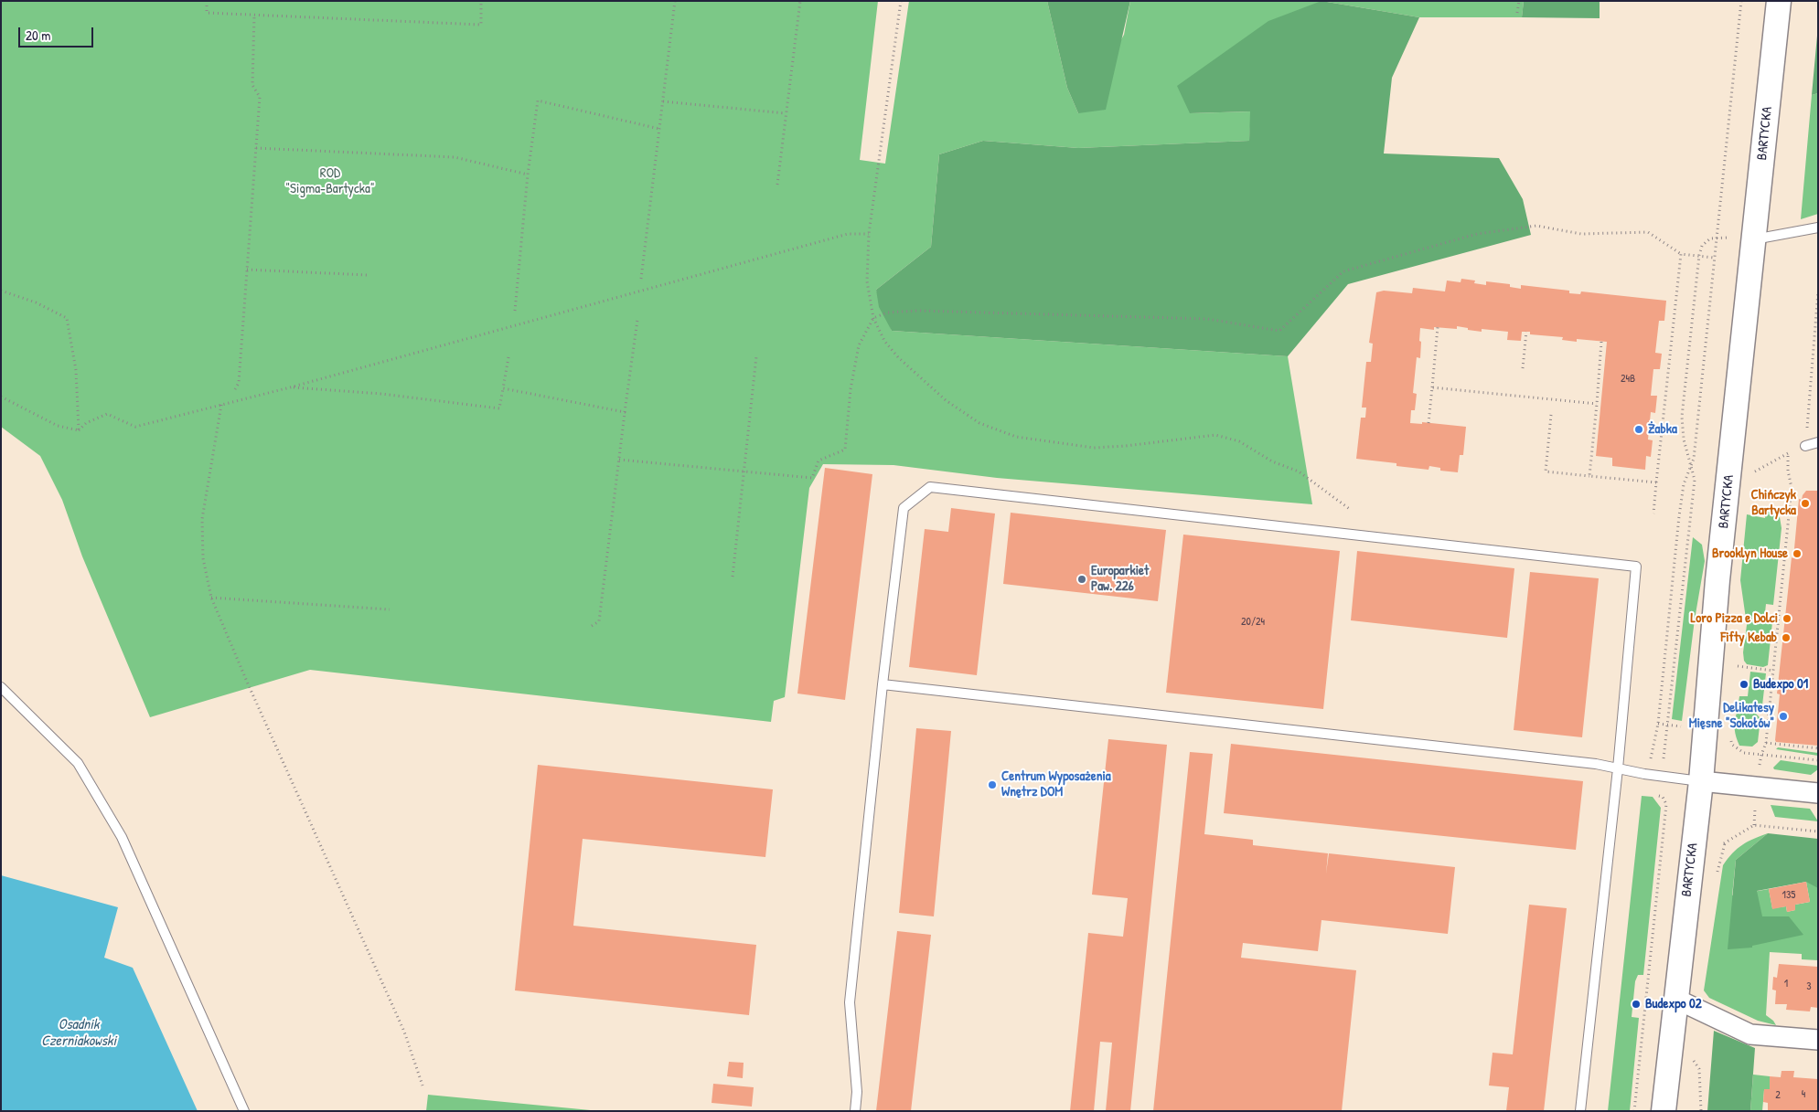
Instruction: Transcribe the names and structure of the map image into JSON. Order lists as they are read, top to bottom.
{
  "streets": {
    "street": ["BARTYCKA"]
  },
  "water": ["Osadnik Czerniakowski"],
  "parks": ["ROD \"Sigma-Bartycka\""],
  "places": [
    "Żabka",
    "Chińczyk Bartycka",
    "Brooklyn House",
    "Europarkiet Paw. 226",
    "Loro Pizza e Dolci",
    "Fifty Kebab",
    "Budexpo 01",
    "Delikatesy Mięsne \"Sokołów\"",
    "Centrum Wyposażenia Wnętrz DOM",
    "Budexpo 02"
  ],
  "house_numbers": [
    "24B",
    "20/24",
    "135",
    "1",
    "3",
    "4",
    "2"
  ],
  "scale_bar": "20 m"
}
